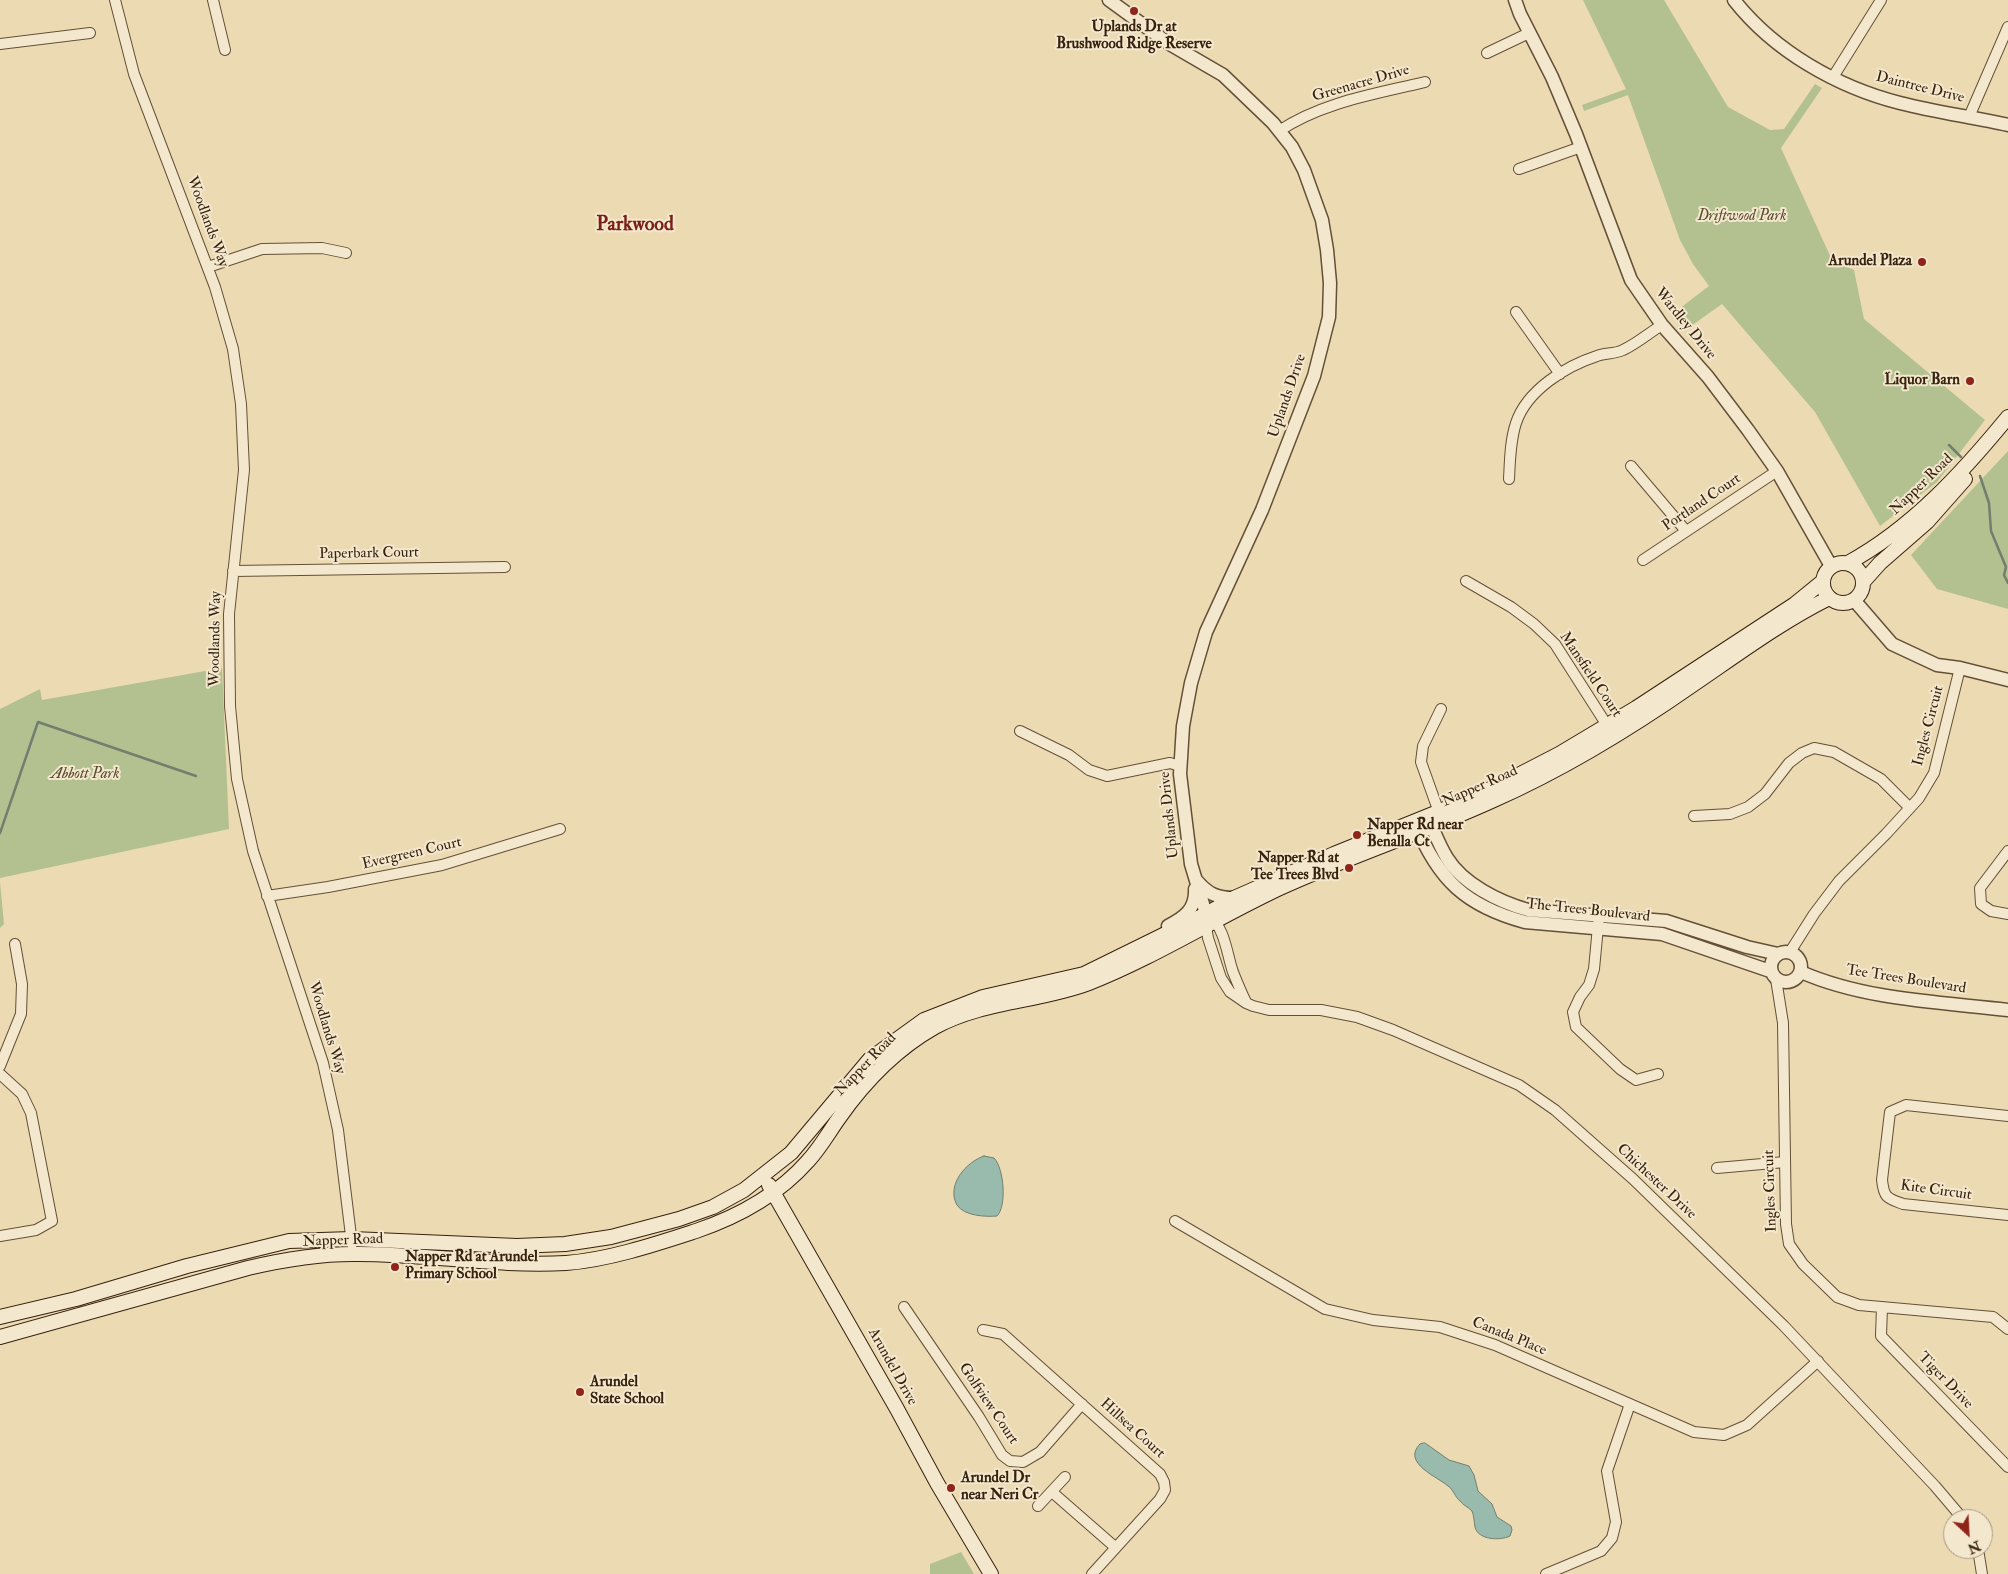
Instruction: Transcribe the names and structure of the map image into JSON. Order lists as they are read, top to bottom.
{
  "streets": {
    "main road": ["Napper Road", "Arundel Drive"],
    "street": [
      "Greenacre Drive",
      "Daintree Drive",
      "Woodlands Way",
      "Wardley Drive",
      "Uplands Drive",
      "Portland Court",
      "Paperbark Court",
      "Mansfield Court",
      "Ingles Circuit",
      "Evergreen Court",
      "The Trees Boulevard",
      "Tee Trees Boulevard",
      "Chichester Drive",
      "Kite Circuit",
      "Canada Place",
      "Tiger Drive",
      "Golfview Court",
      "Hillsea Court"
    ]
  },
  "crossings": [
    ["Greenacre Drive", "Uplands Drive"],
    ["Woodlands Way", "Napper Road"],
    ["Woodlands Way", "Paperbark Court"],
    ["Woodlands Way", "Evergreen Court"],
    ["Wardley Drive", "Napper Road"],
    ["Wardley Drive", "Portland Court"],
    ["Uplands Drive", "Napper Road"],
    ["Uplands Drive", "Chichester Drive"],
    ["Napper Road", "Mansfield Court"],
    ["Napper Road", "The Trees Boulevard"],
    ["Napper Road", "Chichester Drive"],
    ["Napper Road", "Arundel Drive"],
    ["Ingles Circuit", "The Trees Boulevard"],
    ["Ingles Circuit", "Tee Trees Boulevard"],
    ["Ingles Circuit", "Tiger Drive"],
    ["The Trees Boulevard", "Tee Trees Boulevard"],
    ["Chichester Drive", "Canada Place"],
    ["Golfview Court", "Hillsea Court"]
  ],
  "districts": ["Parkwood"],
  "parks": ["Driftwood Park", "Abbott Park"],
  "places": [
    "Uplands Dr at Brushwood Ridge Reserve",
    "Arundel Plaza",
    "Liquor Barn",
    "Napper Rd near Benalla Ct",
    "Napper Rd at Tee Trees Blvd",
    "Napper Rd at Arundel Primary School",
    "Arundel State School",
    "Arundel Dr near Neri Cr"
  ],
  "north": "bottom right"
}
